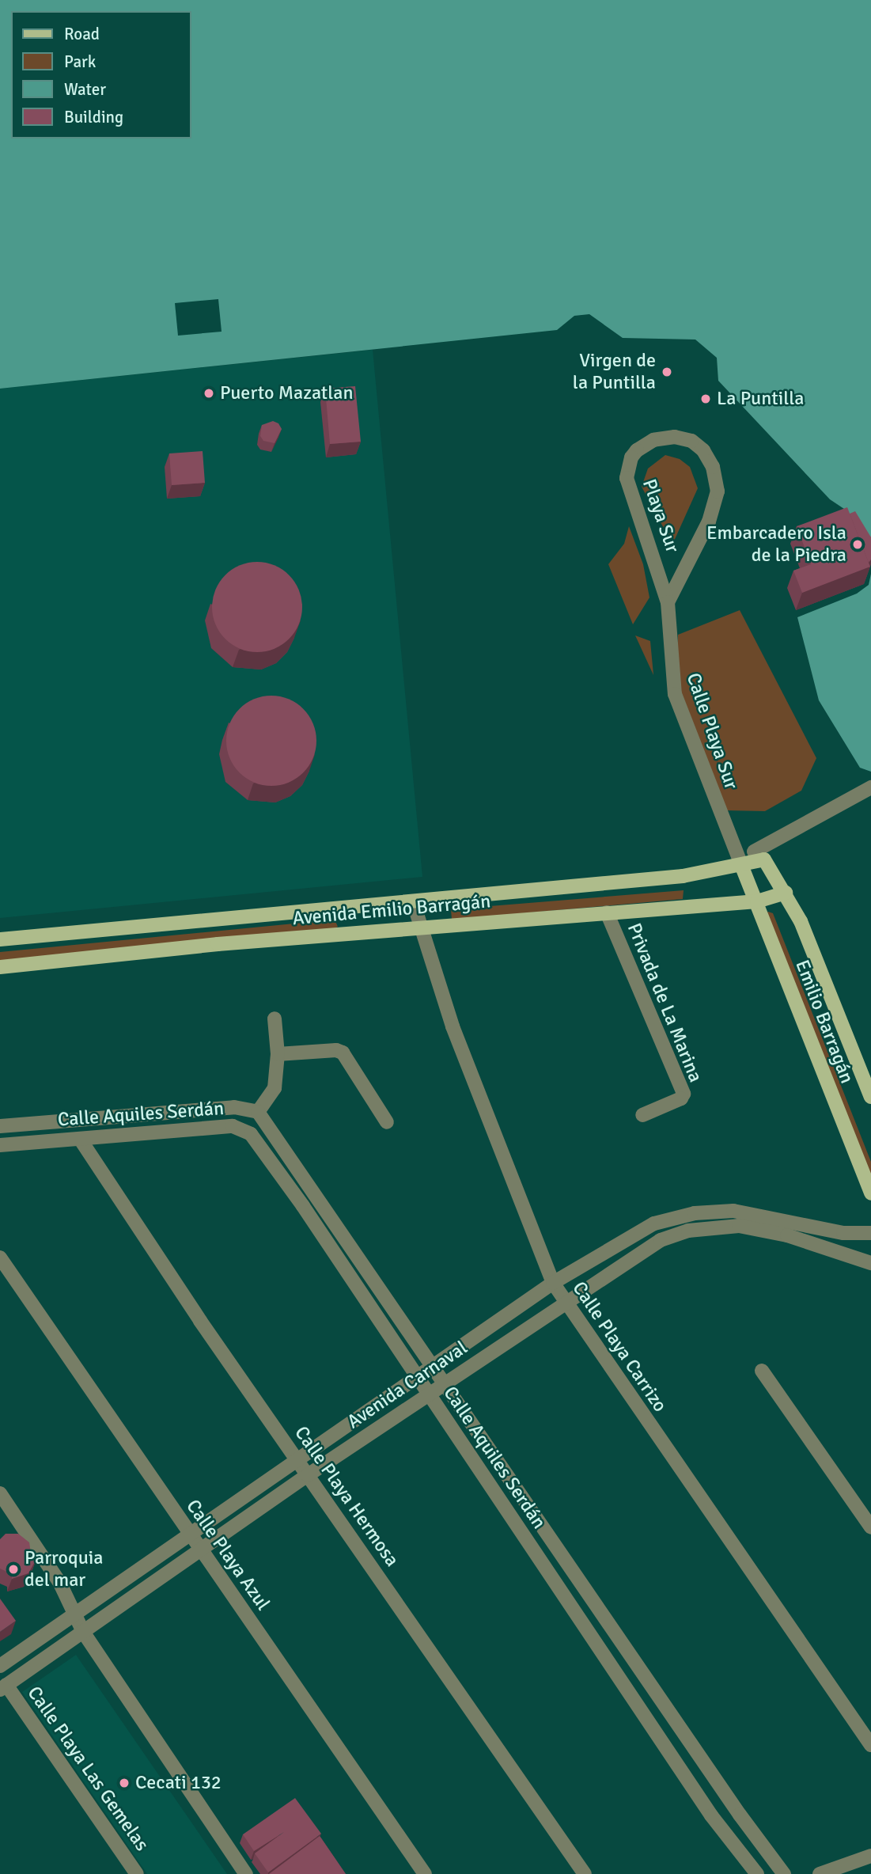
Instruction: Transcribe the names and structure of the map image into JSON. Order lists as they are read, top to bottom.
{
  "streets": {
    "main road": ["Avenida Emilio Barragán", "Emilio Barragán"],
    "street": [
      "Playa Sur",
      "Calle Playa Sur",
      "Privada de La Marina",
      "Calle Aquiles Serdán",
      "Calle Playa Carrizo",
      "Avenida Carnaval",
      "Calle Playa Hermosa",
      "Calle Playa Azul",
      "Calle Playa Las Gemelas"
    ]
  },
  "crossings": [
    ["Playa Sur", "Calle Playa Sur"],
    ["Calle Playa Sur", "Avenida Emilio Barragán"],
    ["Calle Playa Sur", "Emilio Barragán"],
    ["Avenida Emilio Barragán", "Privada de La Marina"],
    ["Avenida Emilio Barragán", "Emilio Barragán"],
    ["Avenida Emilio Barragán", "Calle Playa Carrizo"],
    ["Calle Aquiles Serdán", "Avenida Carnaval"],
    ["Calle Aquiles Serdán", "Calle Playa Hermosa"],
    ["Calle Playa Carrizo", "Avenida Carnaval"],
    ["Avenida Carnaval", "Calle Playa Hermosa"],
    ["Avenida Carnaval", "Calle Playa Azul"],
    ["Avenida Carnaval", "Calle Playa Las Gemelas"]
  ],
  "places": [
    "Virgen de la Puntilla",
    "Puerto Mazatlan",
    "La Puntilla",
    "Embarcadero Isla de la Piedra",
    "Parroquia del mar",
    "Cecati 132"
  ],
  "legend": [
    "Road",
    "Park",
    "Water",
    "Building"
  ]
}
